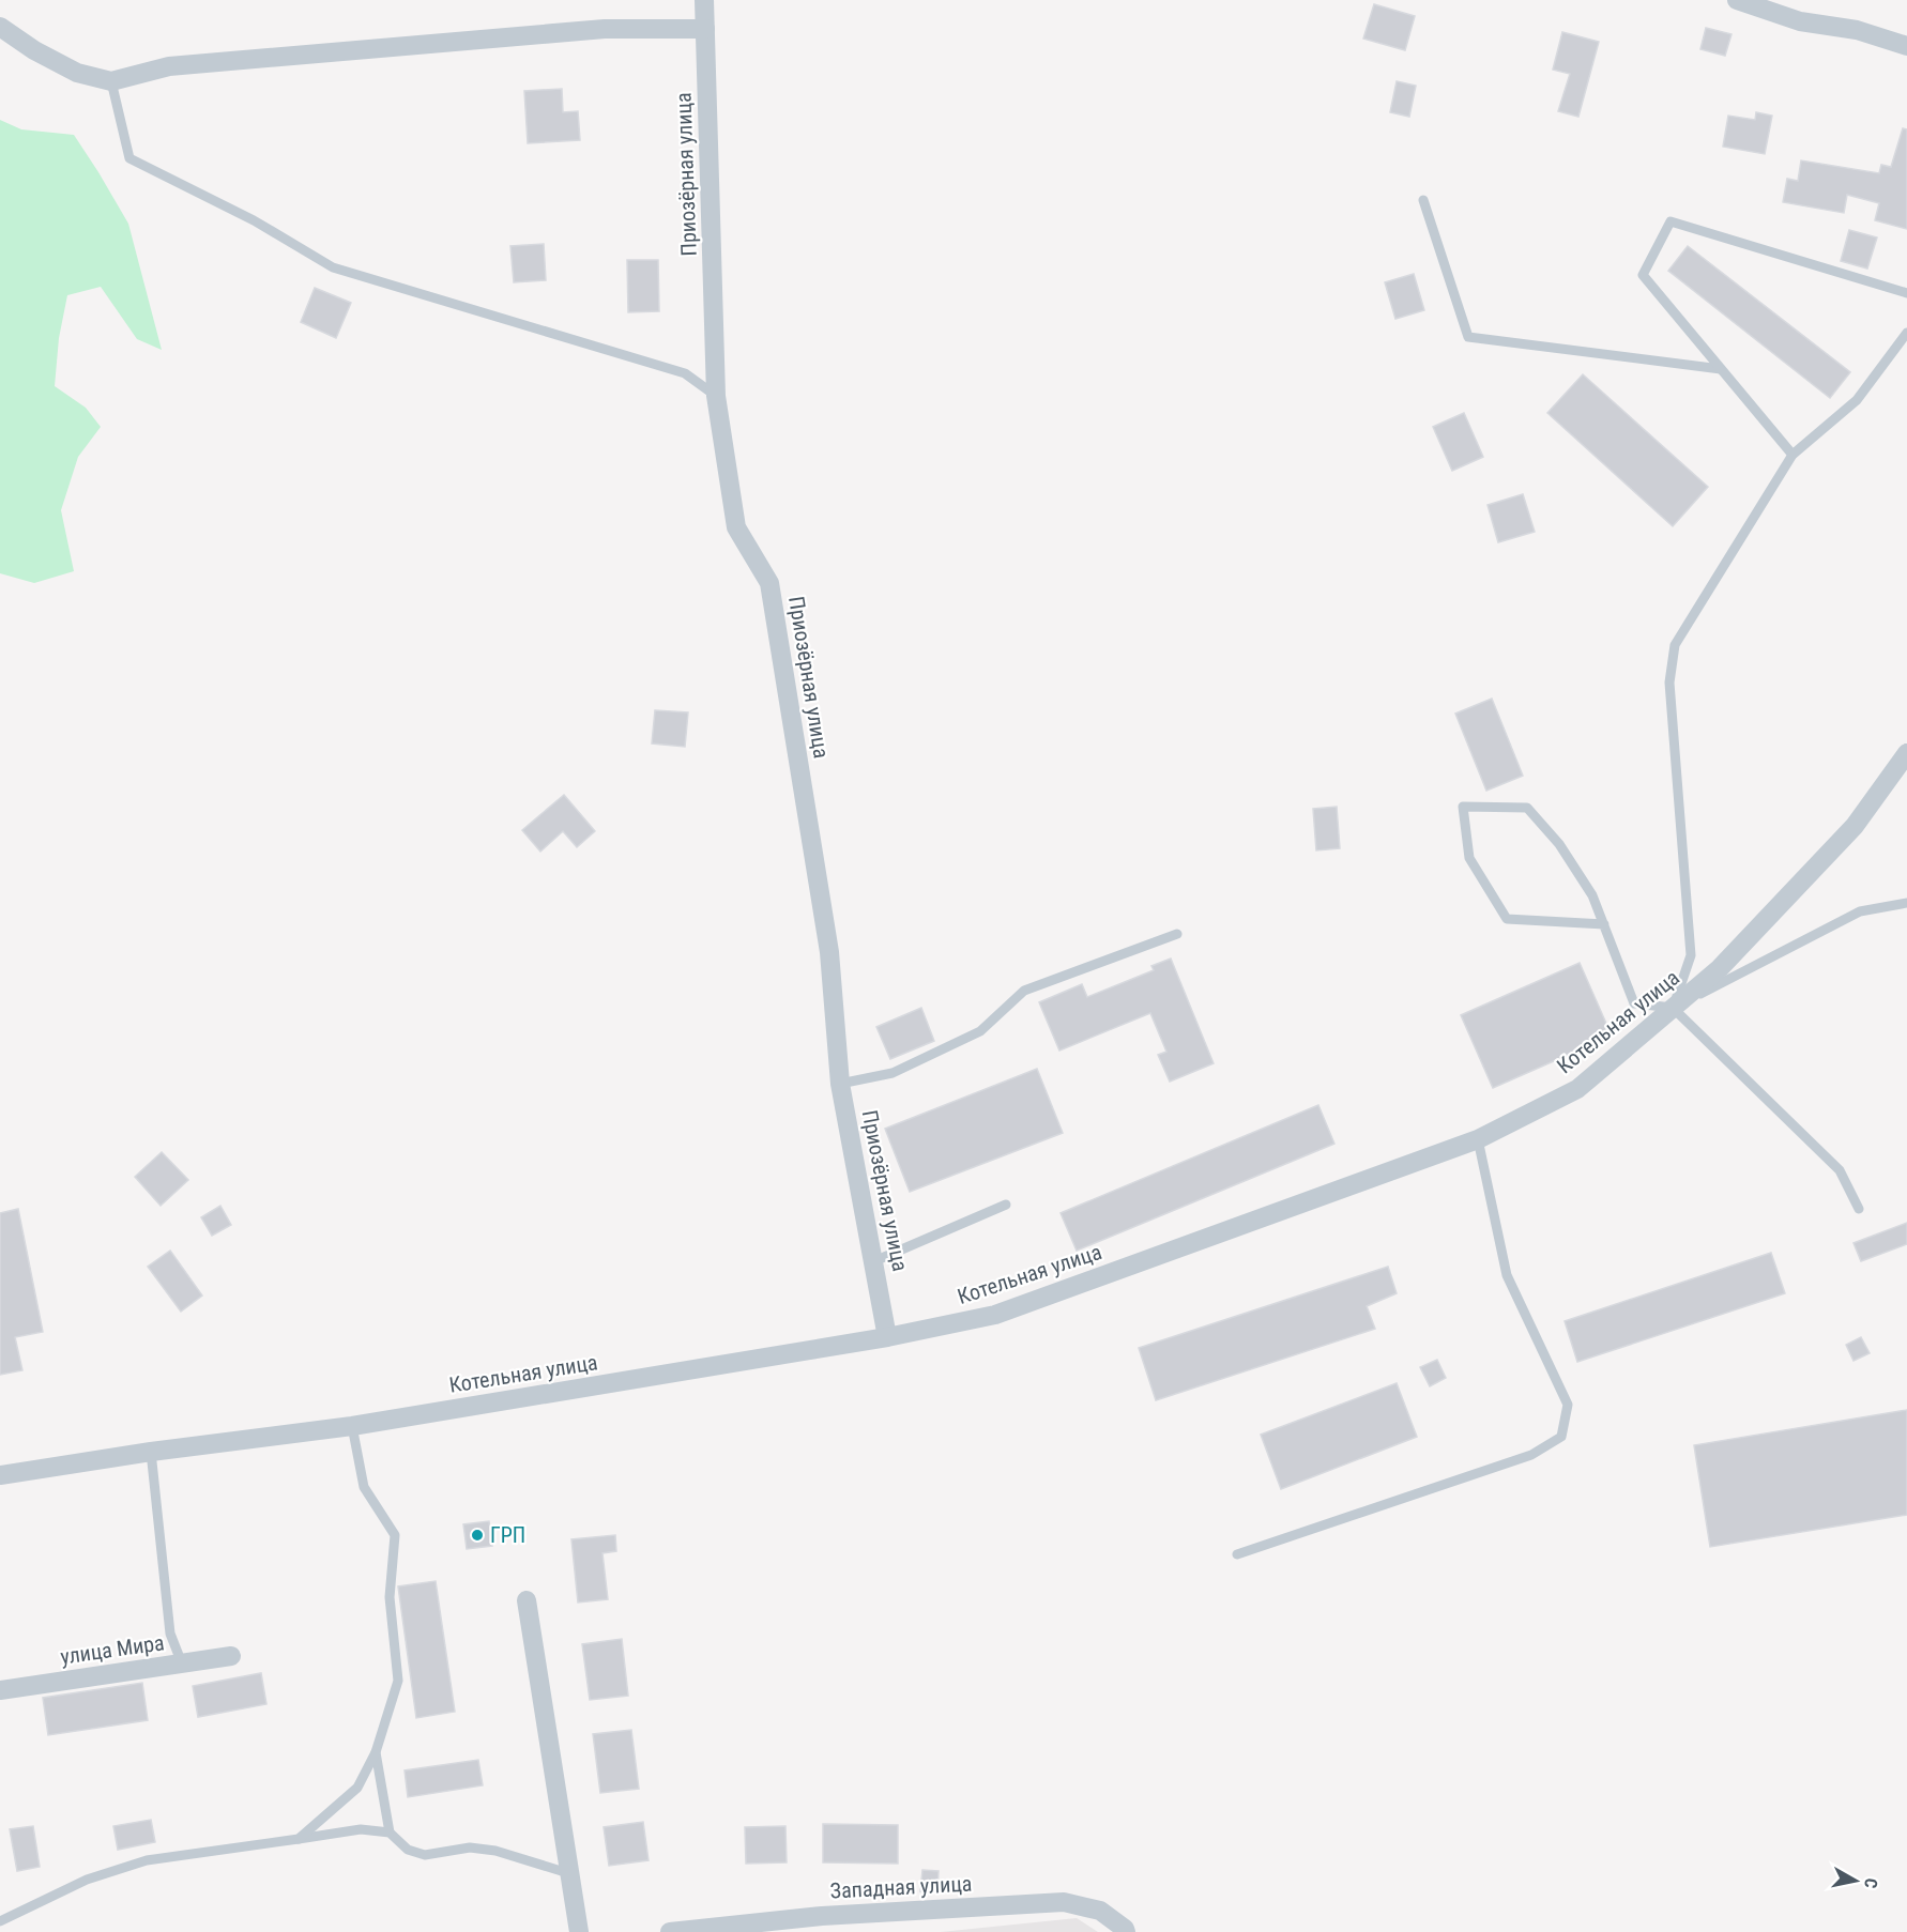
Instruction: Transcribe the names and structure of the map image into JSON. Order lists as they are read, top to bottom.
{
  "streets": {
    "street": [
      "Приозёрная улица",
      "Котельная улица",
      "улица Мира",
      "Западная улица"
    ]
  },
  "crossings": [
    ["Приозёрная улица", "Котельная улица"]
  ],
  "places": ["ГРП"],
  "north": "right"
}
